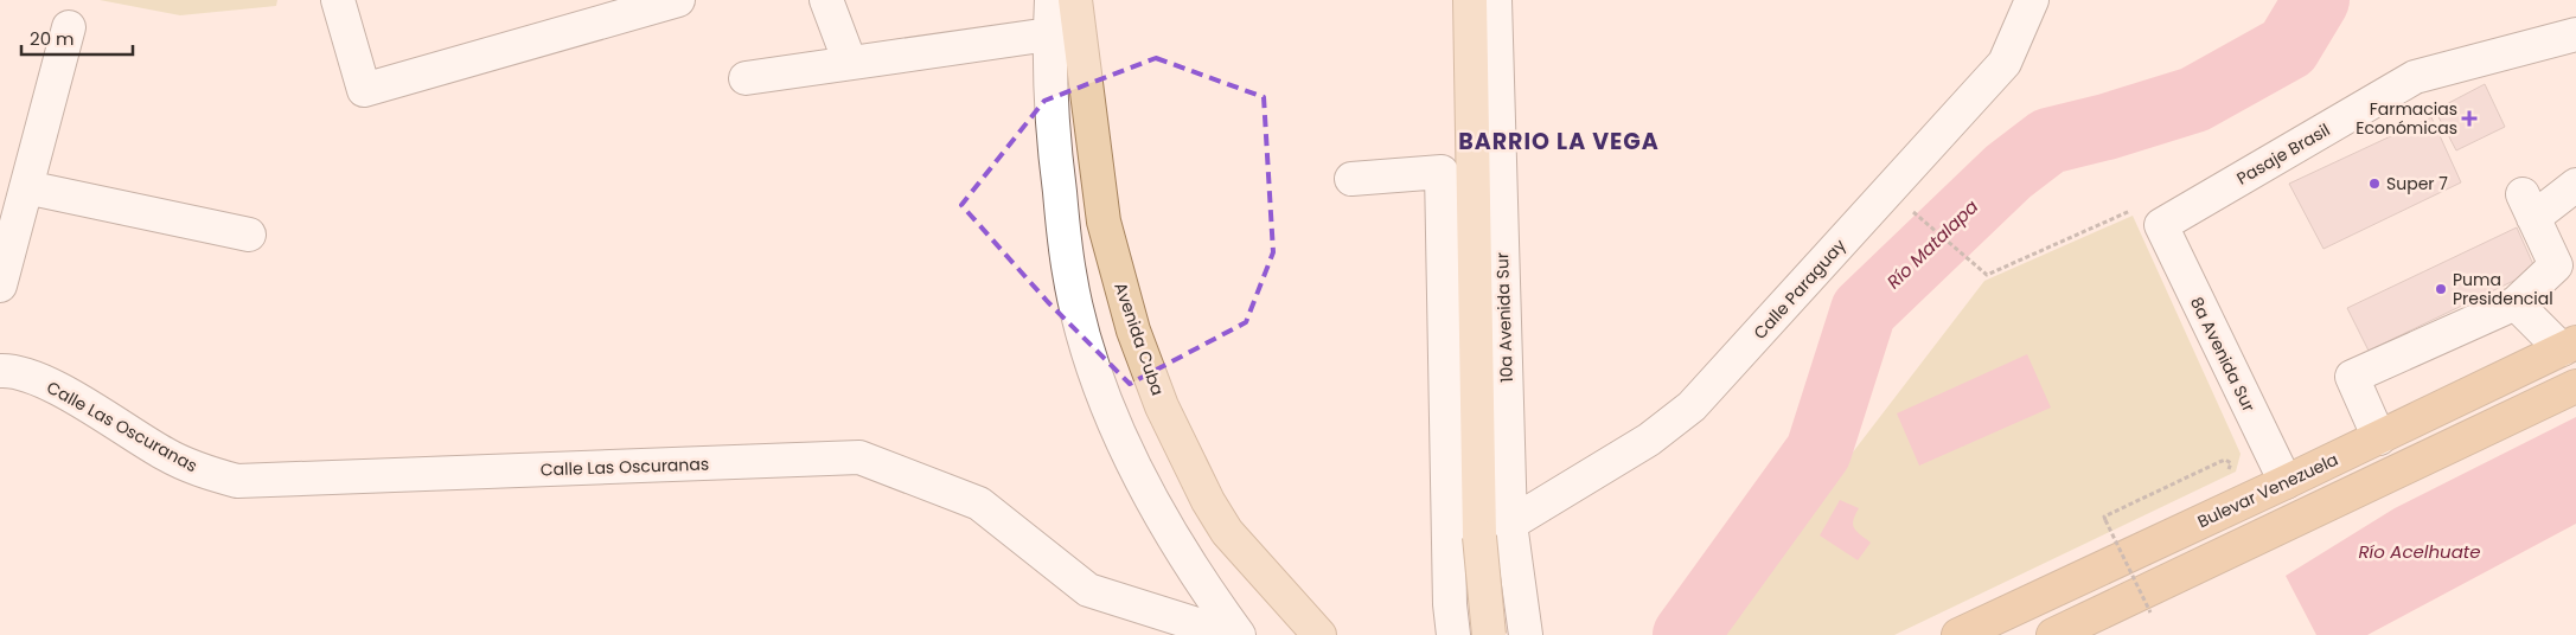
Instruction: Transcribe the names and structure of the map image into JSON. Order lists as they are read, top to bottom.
{
  "streets": {
    "highway": ["Bulevar Venezuela"],
    "main road": ["10a Avenida Sur", "Avenida Cuba"],
    "street": [
      "Pasaje Brasil",
      "Calle Paraguay",
      "8a Avenida Sur",
      "Calle Las Oscuranas"
    ]
  },
  "crossings": [
    ["Pasaje Brasil", "8a Avenida Sur"],
    ["Calle Paraguay", "10a Avenida Sur"],
    ["8a Avenida Sur", "Bulevar Venezuela"]
  ],
  "districts": ["BARRIO LA VEGA"],
  "water": ["Río Matalapa", "Río Acelhuate"],
  "places": {
    "health": ["Farmacias Económicas"],
    "other": ["Super 7", "Puma Presidencial"]
  },
  "scale_bar": "20 m"
}
